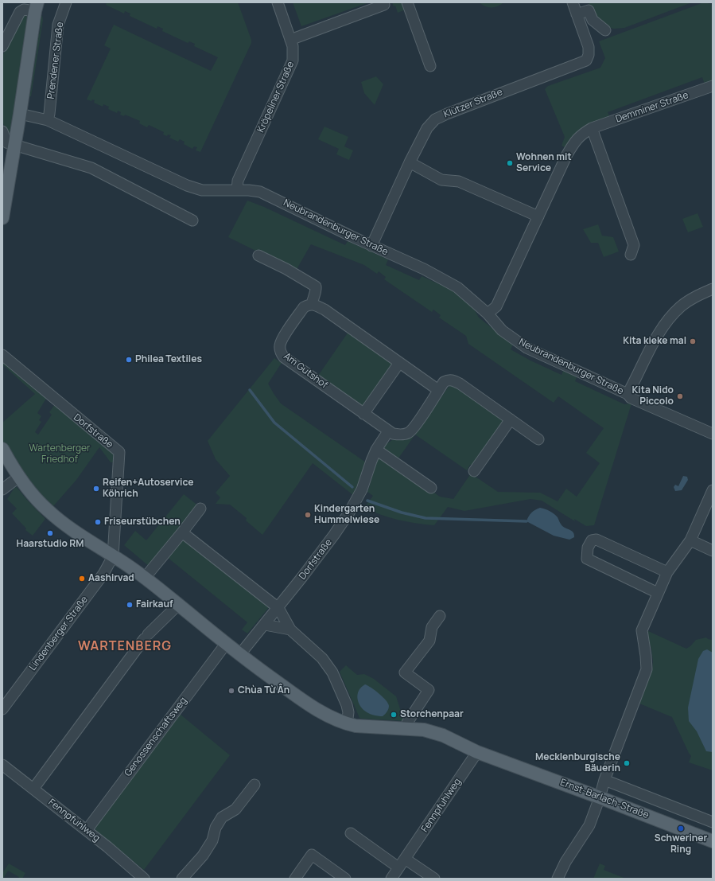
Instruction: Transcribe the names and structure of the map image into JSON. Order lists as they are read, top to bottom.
{
  "streets": {
    "main road": ["Ernst-Barlach-Straße"],
    "street": [
      "Prendener Straße",
      "Kröpeliner Straße",
      "Klützer Straße",
      "Demminer Straße",
      "Neubrandenburger Straße",
      "Am Gutshof",
      "Dorfstraße",
      "Lindenberger Straße",
      "Genossenschaftsweg",
      "Fennpfuhlweg"
    ]
  },
  "crossings": [
    ["Prendener Straße", "Neubrandenburger Straße"],
    ["Kröpeliner Straße", "Neubrandenburger Straße"],
    ["Klützer Straße", "Neubrandenburger Straße"],
    ["Demminer Straße", "Neubrandenburger Straße"],
    ["Dorfstraße", "Lindenberger Straße"],
    ["Genossenschaftsweg", "Fennpfuhlweg"],
    ["Ernst-Barlach-Straße", "Fennpfuhlweg"]
  ],
  "districts": ["WARTENBERG"],
  "parks": ["Wartenberger Friedhof"],
  "places": [
    "Wohnen mit Service",
    "Kita kieke mal",
    "Philea Textiles",
    "Kita Nido Piccolo",
    "Reifen+Autoservice Köhrich",
    "Kindergarten Hummelwiese",
    "Friseurstübchen",
    "Haarstudio RM",
    "Aashirvad",
    "Fairkauf",
    "Chùa Từ Ân",
    "Storchenpaar",
    "Mecklenburgische Bäuerin",
    "Schweriner Ring"
  ]
}
